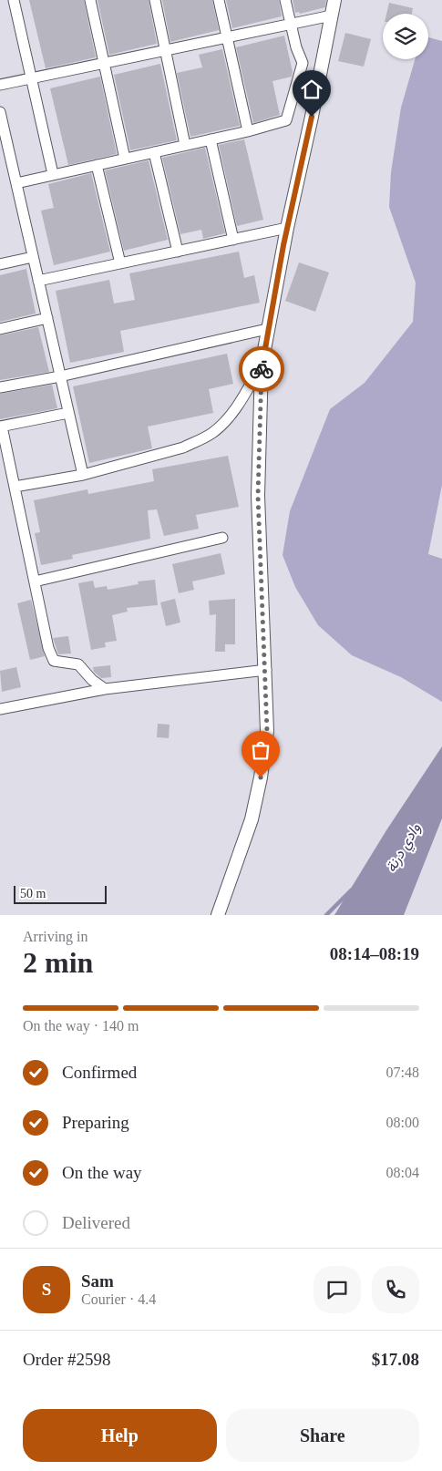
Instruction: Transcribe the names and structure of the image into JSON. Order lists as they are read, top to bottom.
{
  "water": ["وادي درنة"],
  "scale_bar": "50 m",
  "page": {
    "scale": "50 m",
    "heading": ["2 min", "Arriving in", "08:14–08:19"],
    "panel": [
      "Sam",
      "Courier · 4.4",
      "Order #2598",
      "$17.08"
    ],
    "bar": "On the way · 140 m",
    "list": [
      ["Confirmed", "07:48"],
      ["Preparing", "08:00"],
      ["On the way", "08:04"],
      "Delivered"
    ],
    "round": "S",
    "buttons": ["Help", "Share"]
  }
}
